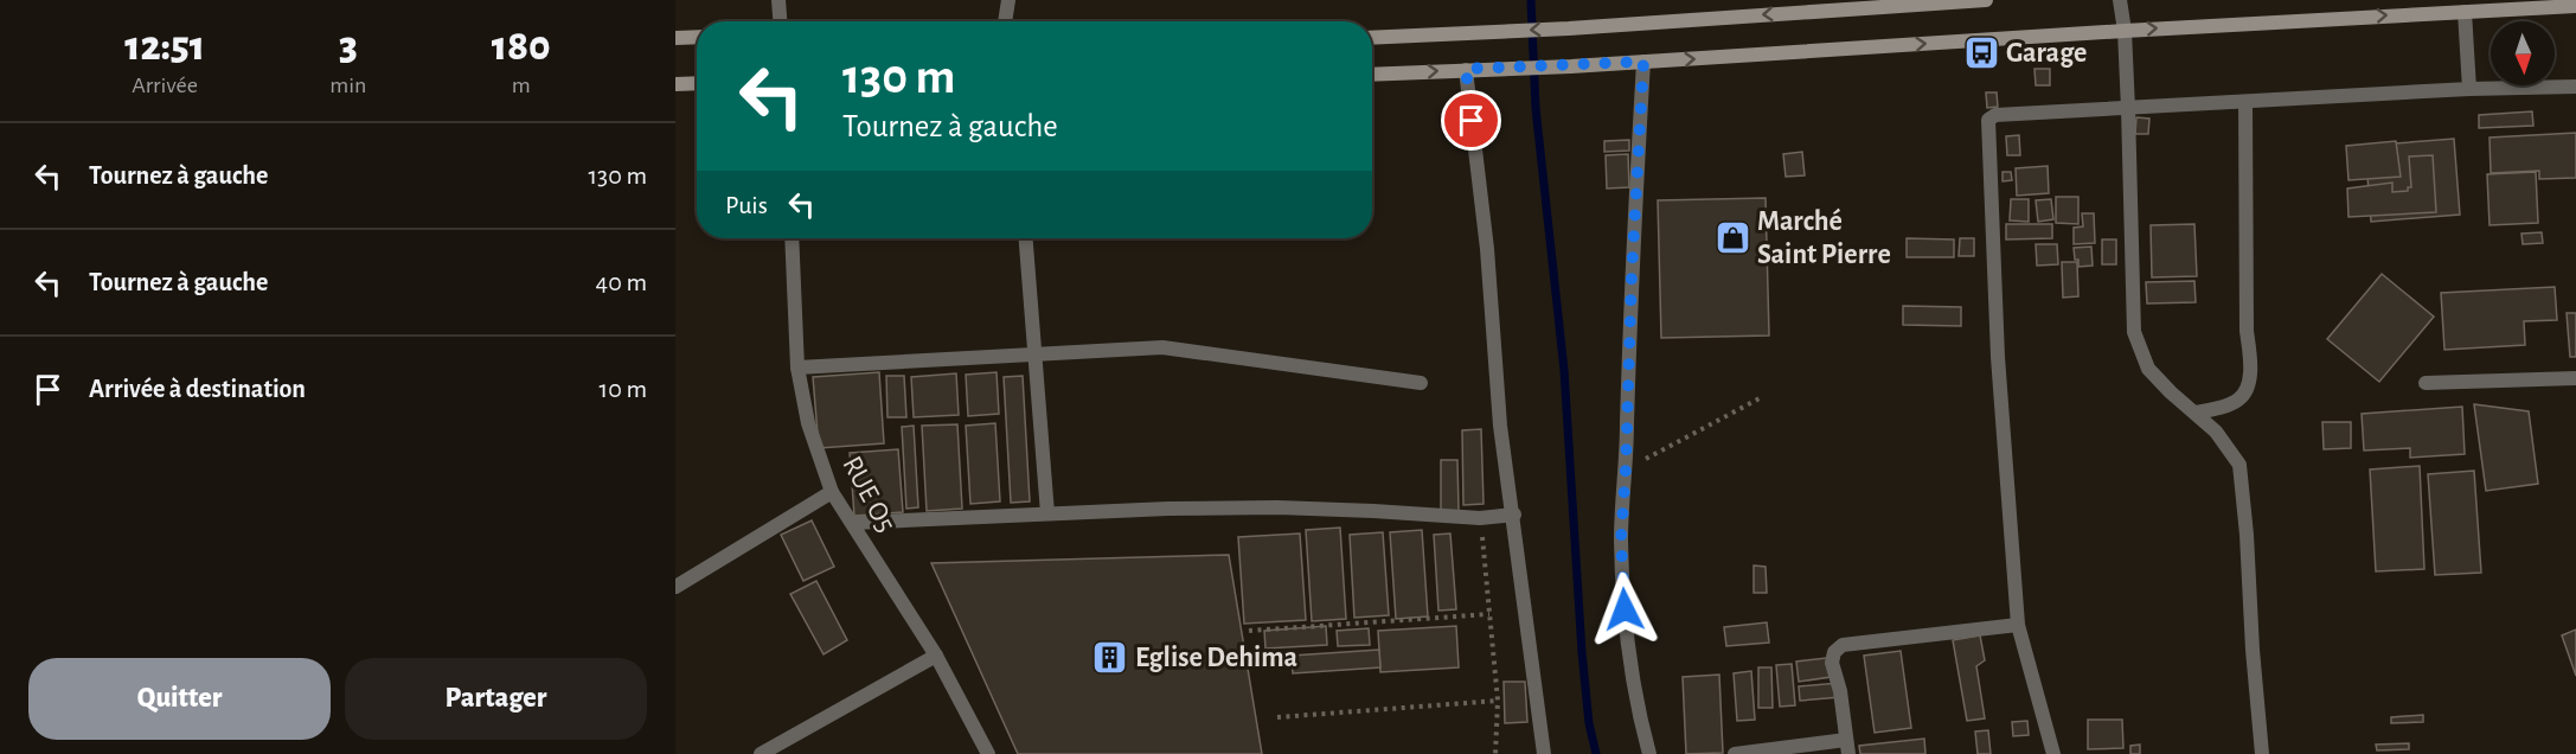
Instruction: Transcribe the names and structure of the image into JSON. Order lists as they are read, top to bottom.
{
  "streets": {
    "street": ["RUE O5"]
  },
  "places": {
    "bus stop": ["Garage"],
    "shop": ["Marché Saint Pierre"],
    "building": ["Eglise Dehima"]
  },
  "north": "bottom",
  "page": {
    "eta": [
      "12:51",
      "Arrivée",
      "3",
      "min",
      "180",
      "m"
    ],
    "turn": ["130 m", "Tournez à gauche"],
    "list": [
      {
        "name": "Tournez à gauche",
        "value": "130 m"
      },
      {
        "name": "Tournez à gauche",
        "value": "40 m"
      },
      {
        "name": "Arrivée à destination",
        "value": "10 m"
      }
    ],
    "then": "Puis",
    "buttons": ["Quitter", "Partager"]
  }
}
